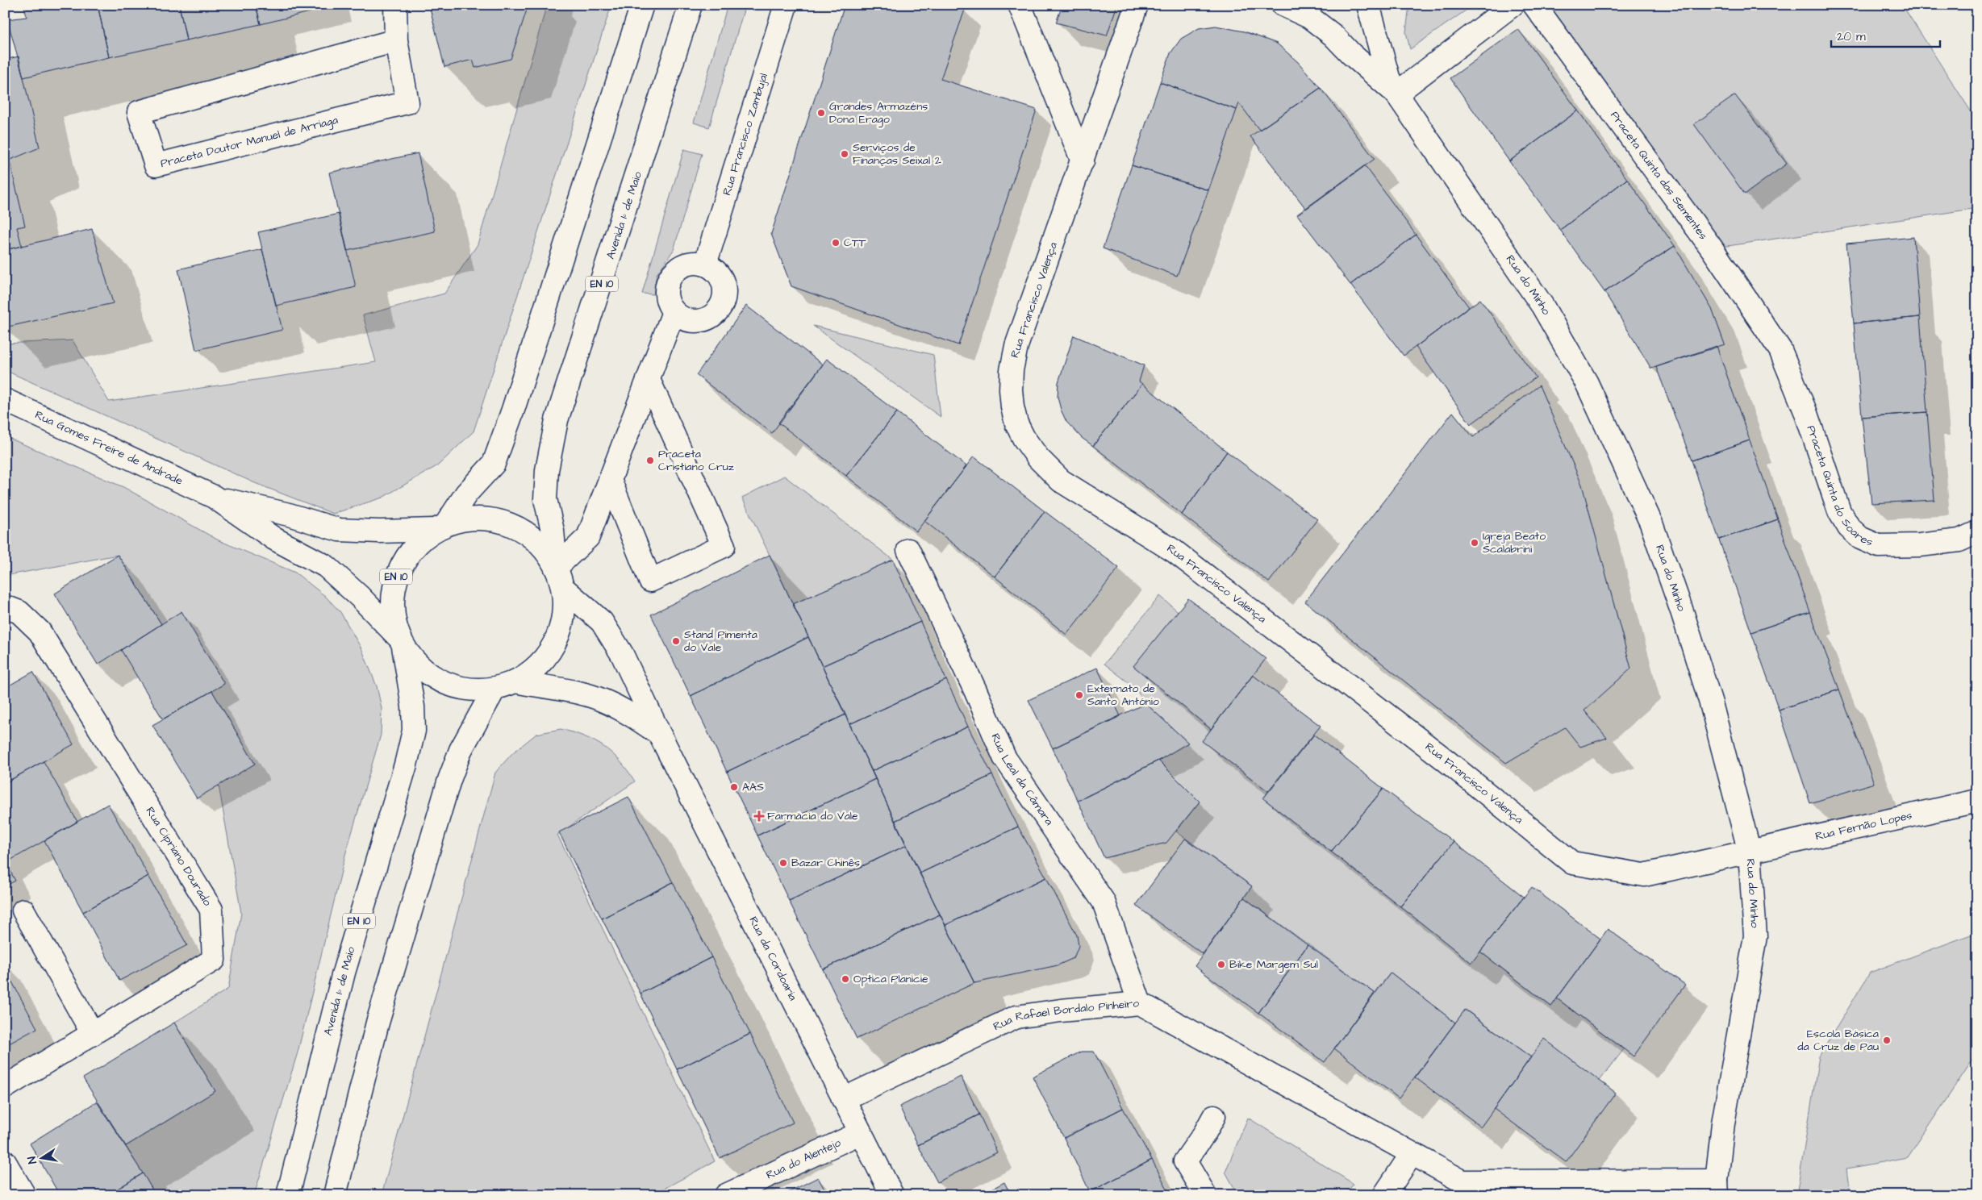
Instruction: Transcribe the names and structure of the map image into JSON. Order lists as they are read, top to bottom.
{
  "streets": {
    "street": [
      "Rua Francisco Zambujal",
      "Praceta Doutor Manuel de Arriaga",
      "Praceta Quinta das Sementes",
      "Avenida 1º de Maio",
      "EN 10",
      "Rua do Minho",
      "Rua Francisco Valença",
      "Rua Gomes Freire de Andrade",
      "Praceta Quinta do Soares",
      "Rua Leal da Câmara",
      "Rua Fernão Lopes",
      "Rua Cipriano Dourado",
      "Rua da Cordoaria",
      "Rua Rafael Bordalo Pinheiro",
      "Rua do Alentejo"
    ]
  },
  "crossings": [
    ["Praceta Quinta das Sementes", "Praceta Quinta do Soares"],
    ["Avenida 1º de Maio", "EN 10"],
    ["Avenida 1º de Maio", "Rua da Cordoaria"],
    ["EN 10", "Rua da Cordoaria"],
    ["Rua do Minho", "Rua Francisco Valença"],
    ["Rua do Minho", "Rua Fernão Lopes"],
    ["Rua do Minho", "Rua Rafael Bordalo Pinheiro"],
    ["Rua Francisco Valença", "Rua Fernão Lopes"],
    ["Rua Leal da Câmara", "Rua Rafael Bordalo Pinheiro"],
    ["Rua da Cordoaria", "Rua Rafael Bordalo Pinheiro"],
    ["Rua da Cordoaria", "Rua do Alentejo"]
  ],
  "places": {
    "other": [
      "Grandes Armazéns Dona Erago",
      "Serviços de Finanças Seixal 2",
      "CTT",
      "Praceta Cristiano Cruz",
      "Igreja Beato Scalabrini",
      "Stand Pimenta do Vale",
      "Externato de Santo António",
      "AAS",
      "Bazar Chinês",
      "Bike Margem Sul",
      "Optica Planicie",
      "Escola Básica da Cruz de Pau"
    ],
    "health": ["Farmácia do Vale"]
  },
  "scale_bar": "20 m",
  "north": "left"
}
